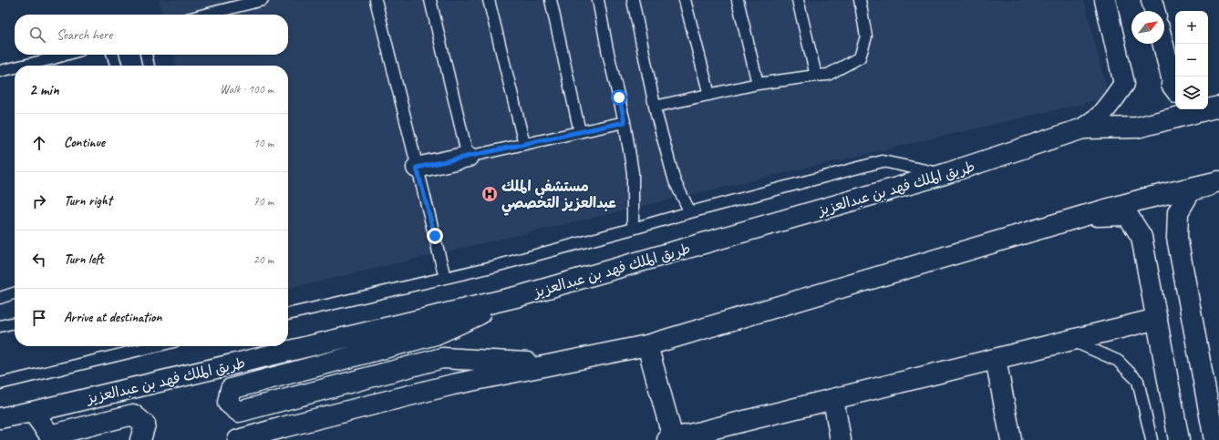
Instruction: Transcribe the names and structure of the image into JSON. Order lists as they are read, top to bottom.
{
  "streets": {
    "main road": ["طريق الملك فهد بن عبدالعزيز"]
  },
  "places": {
    "hospital": ["مستشفى الملك عبدالعزيز التخصصي"]
  },
  "north": "top right",
  "page": {
    "map_buttons": ["+", "−"],
    "search": "Search here",
    "heading": ["2 min", "Walk · 100 m"],
    "list": [
      ["Continue", "10 m"],
      ["Turn right", "70 m"],
      ["Turn left", "20 m"],
      "Arrive at destination"
    ]
  }
}
